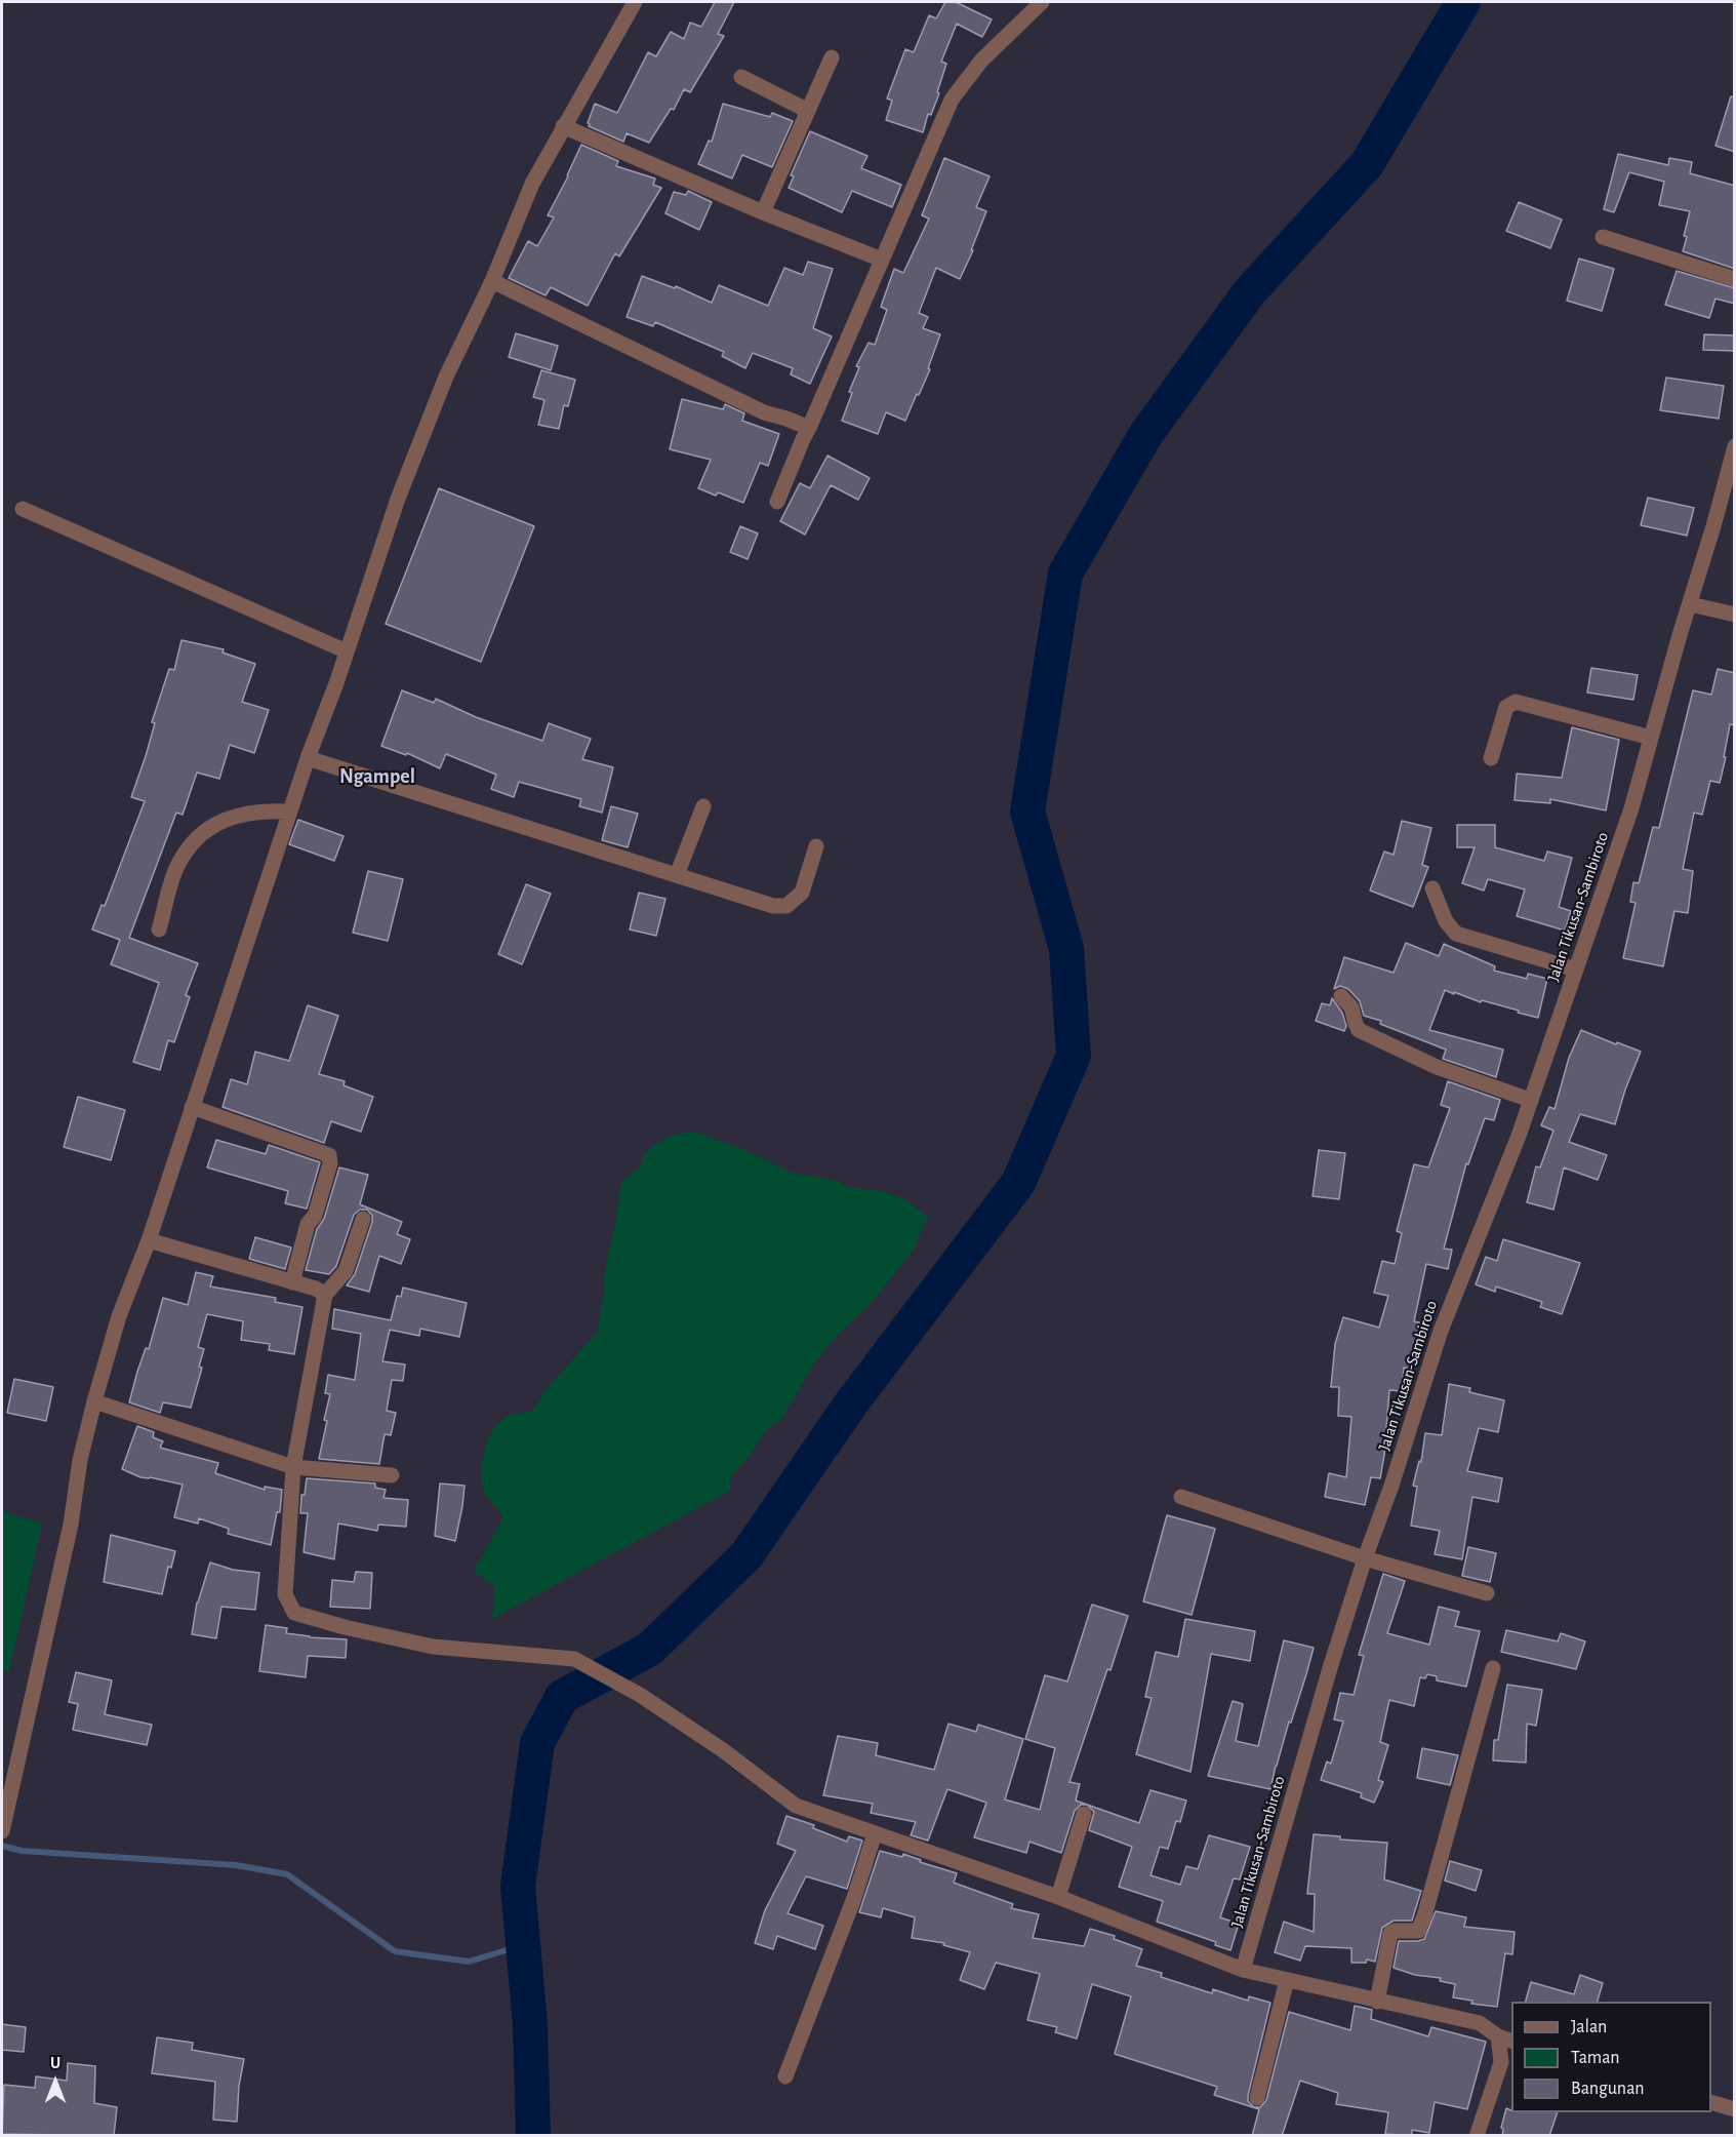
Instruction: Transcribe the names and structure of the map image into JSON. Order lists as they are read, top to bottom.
{
  "streets": {
    "street": ["Jalan Tikusan-Sambiroto"]
  },
  "districts": ["Ngampel"],
  "legend": ["Jalan", "Taman", "Bangunan"],
  "north": "top"
}
